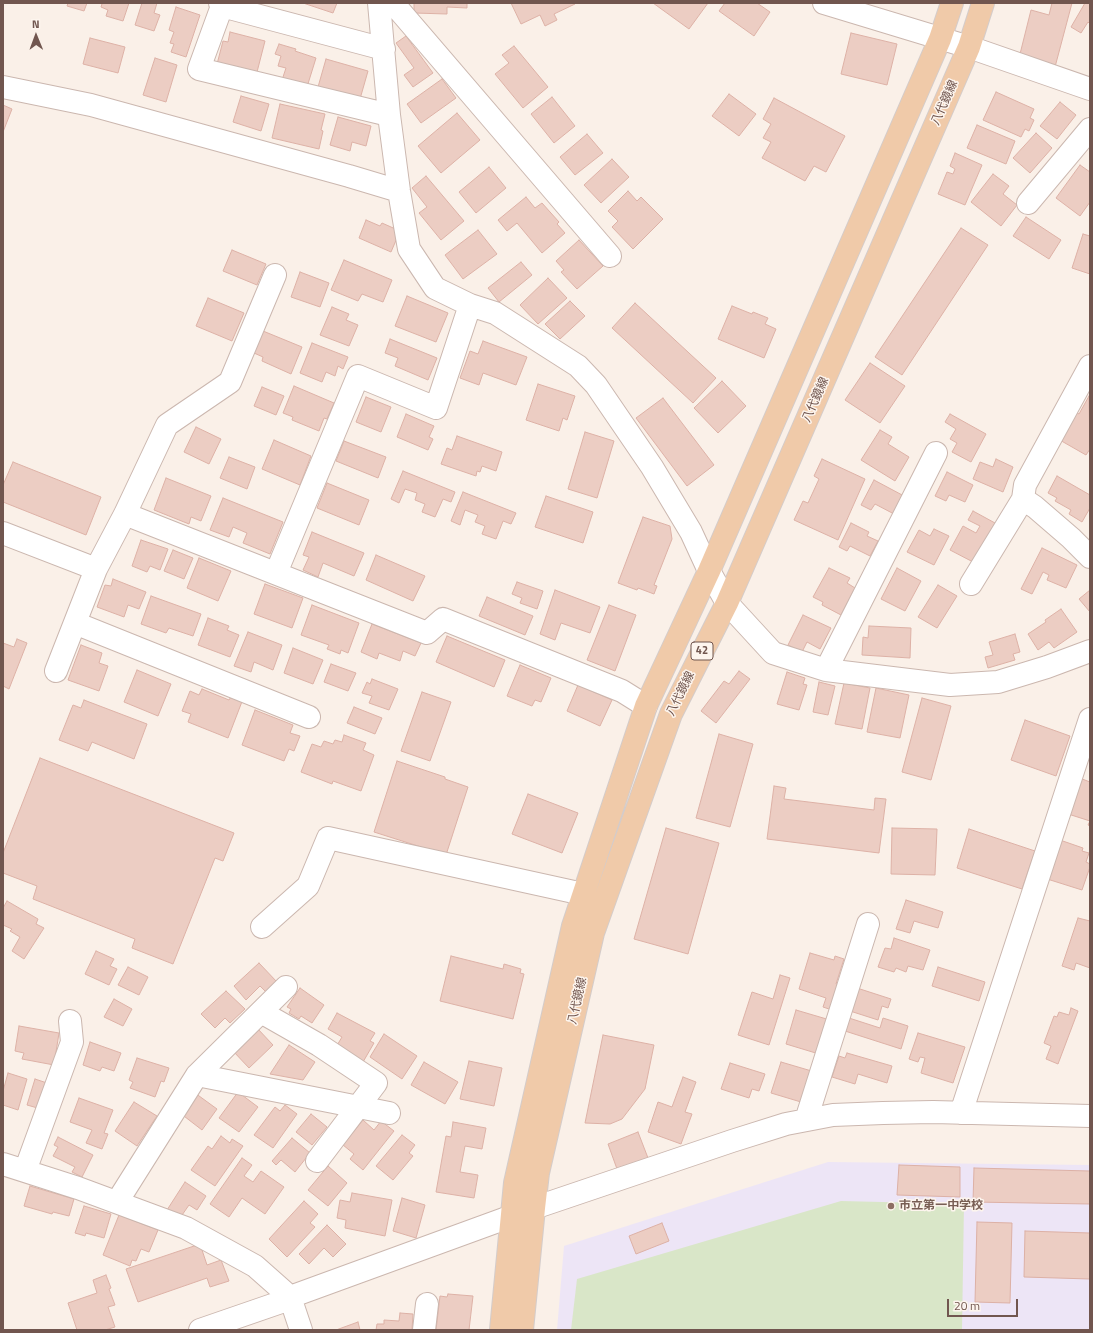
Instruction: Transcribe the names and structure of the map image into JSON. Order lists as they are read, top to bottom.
{
  "streets": {
    "main road": ["八代鏡線", "42"]
  },
  "places": ["市立第一中学校"],
  "scale_bar": "20 m",
  "north": "top"
}
